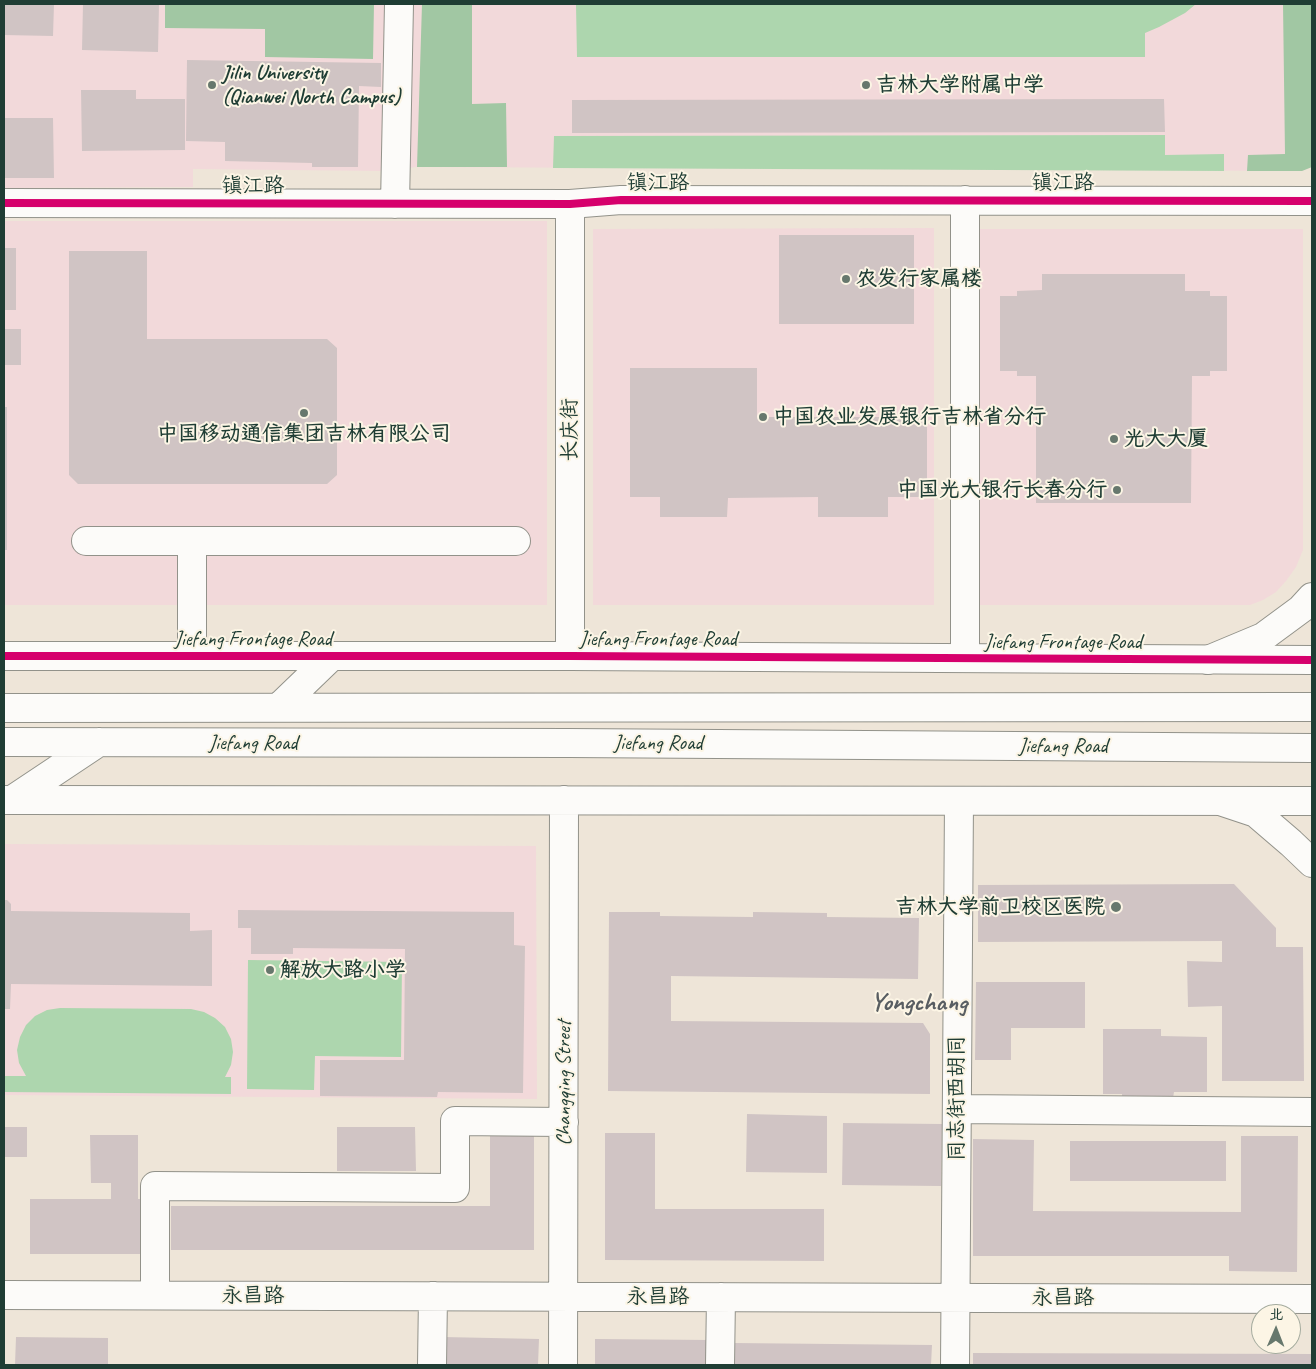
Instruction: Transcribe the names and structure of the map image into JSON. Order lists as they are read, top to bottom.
{
  "streets": {
    "street": [
      "镇江路",
      "长庆街",
      "Jiefang Frontage Road",
      "Jiefang Road",
      "Changqing Street",
      "同志街西胡同",
      "永昌路"
    ]
  },
  "crossings": [
    ["镇江路", "长庆街"],
    ["长庆街", "Jiefang Frontage Road"],
    ["Changqing Street", "永昌路"],
    ["同志街西胡同", "永昌路"]
  ],
  "districts": ["Yongchang"],
  "places": [
    "Jilin University (Qianwei North Campus)",
    "吉林大学附属中学",
    "农发行家属楼",
    "中国移动通信集团吉林有限公司",
    "中国农业发展银行吉林省分行",
    "光大大厦",
    "中国光大银行长春分行",
    "吉林大学前卫校区医院",
    "解放大路小学"
  ],
  "north": "top"
}
